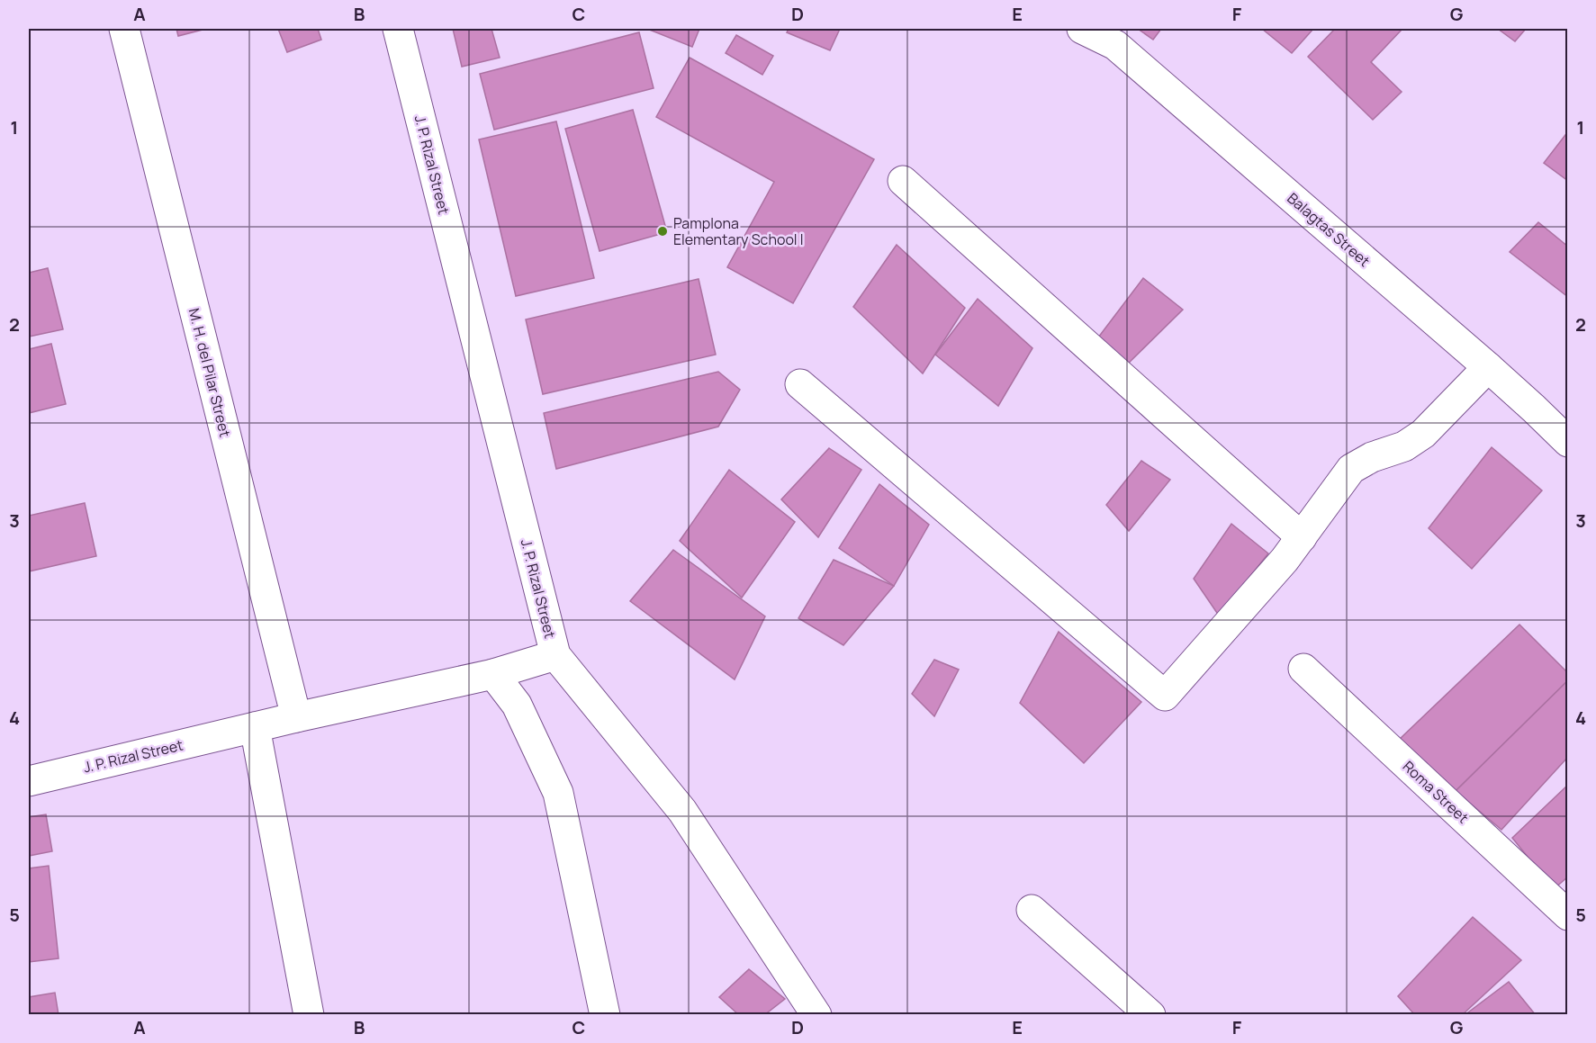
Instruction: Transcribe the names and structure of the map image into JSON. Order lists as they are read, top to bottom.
{
  "streets": {
    "street": [
      "J. P. Rizal Street",
      "Balagtas Street",
      "M. H. del Pilar Street",
      "Roma Street"
    ]
  },
  "crossings": [
    ["J. P. Rizal Street", "M. H. del Pilar Street"]
  ],
  "places": ["Pamplona Elementary School I"],
  "grid": {
    "columns": [
      "A",
      "B",
      "C",
      "D",
      "E",
      "F",
      "G"
    ],
    "rows": [
      "1",
      "2",
      "3",
      "4",
      "5"
    ]
  }
}
